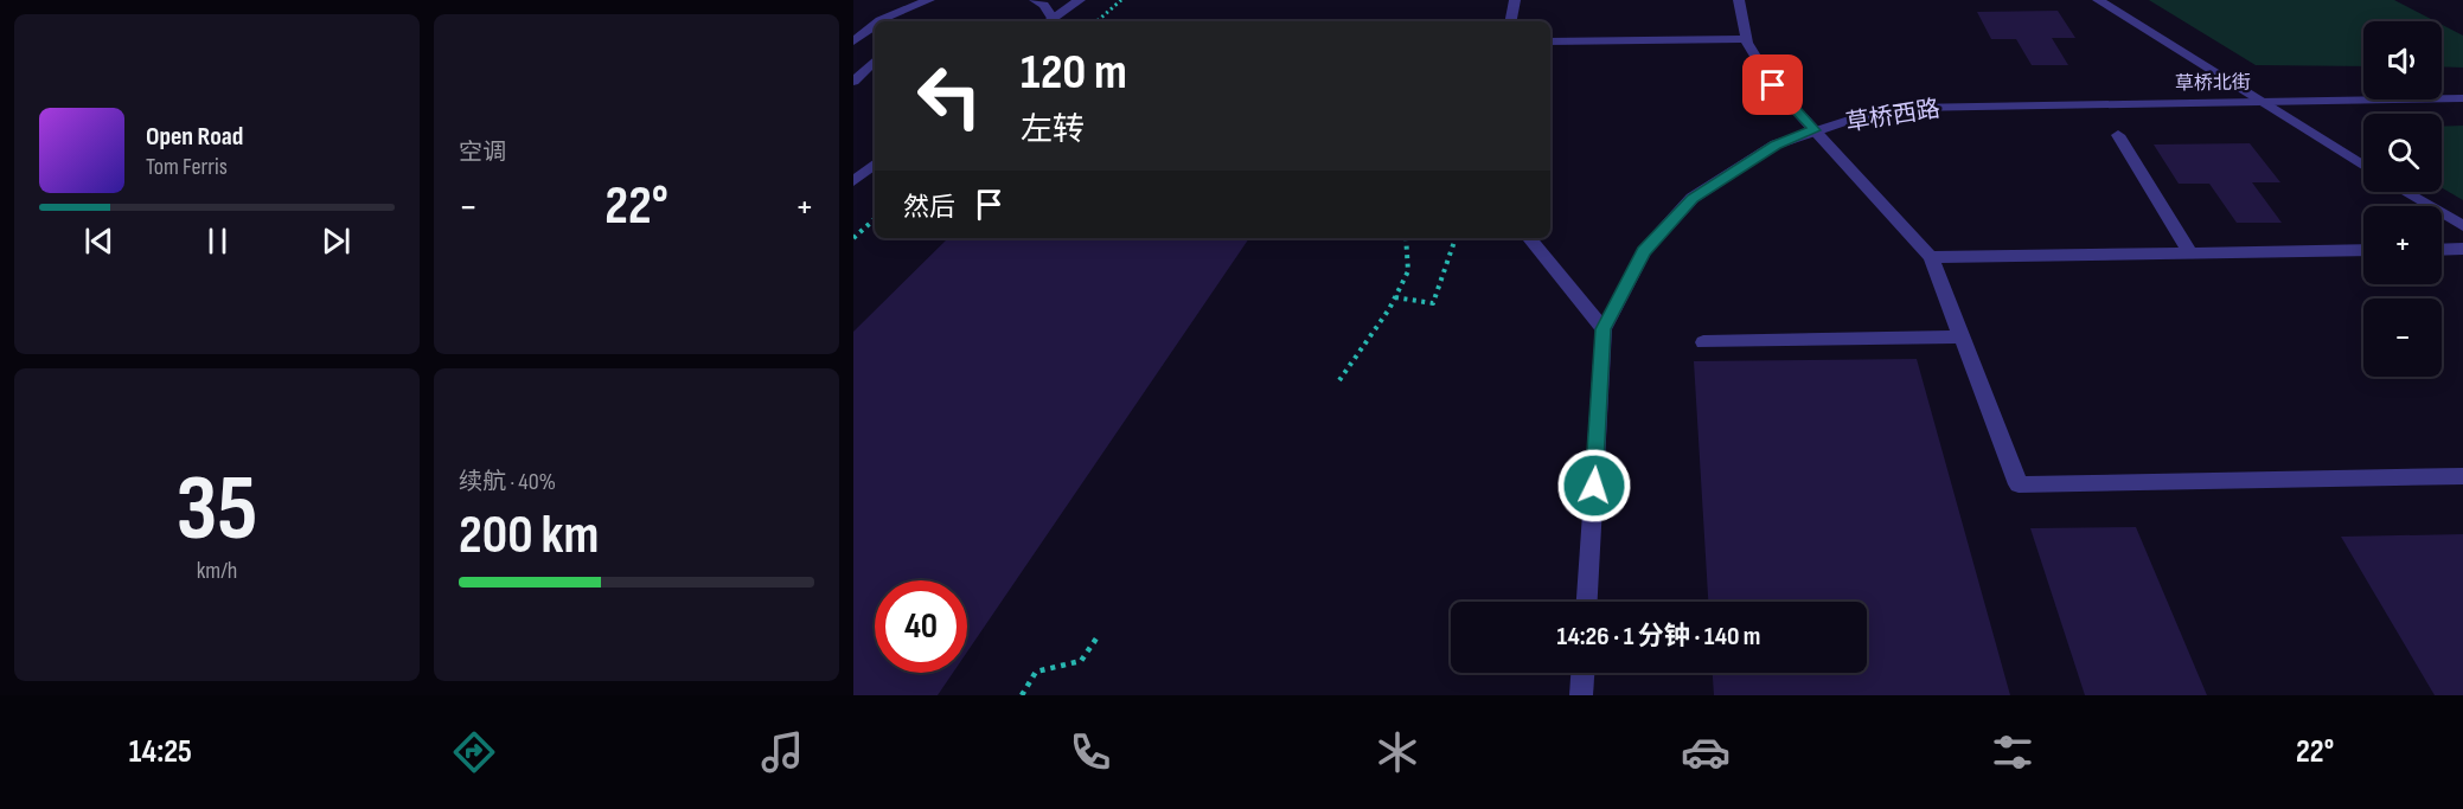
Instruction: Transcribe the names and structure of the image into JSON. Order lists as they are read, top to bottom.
{
  "streets": {
    "street": ["草桥北街", "草桥西路"]
  },
  "crossings": [
    ["草桥北街", "草桥西路"]
  ],
  "page": {
    "tile": [
      "空调",
      ["35", "km/h"],
      ["续航 · 40%", "200 km"]
    ],
    "map_buttons": ["+", "−"],
    "turn": ["120 m", "左转"],
    "song": ["Open Road", "Tom Ferris"],
    "then": "然后",
    "heat": ["−", "22°", "+"],
    "limit": "40",
    "trip": "14:26 · 1 分钟 · 140 m",
    "tabs": ["14:25", "22°"]
  }
}
